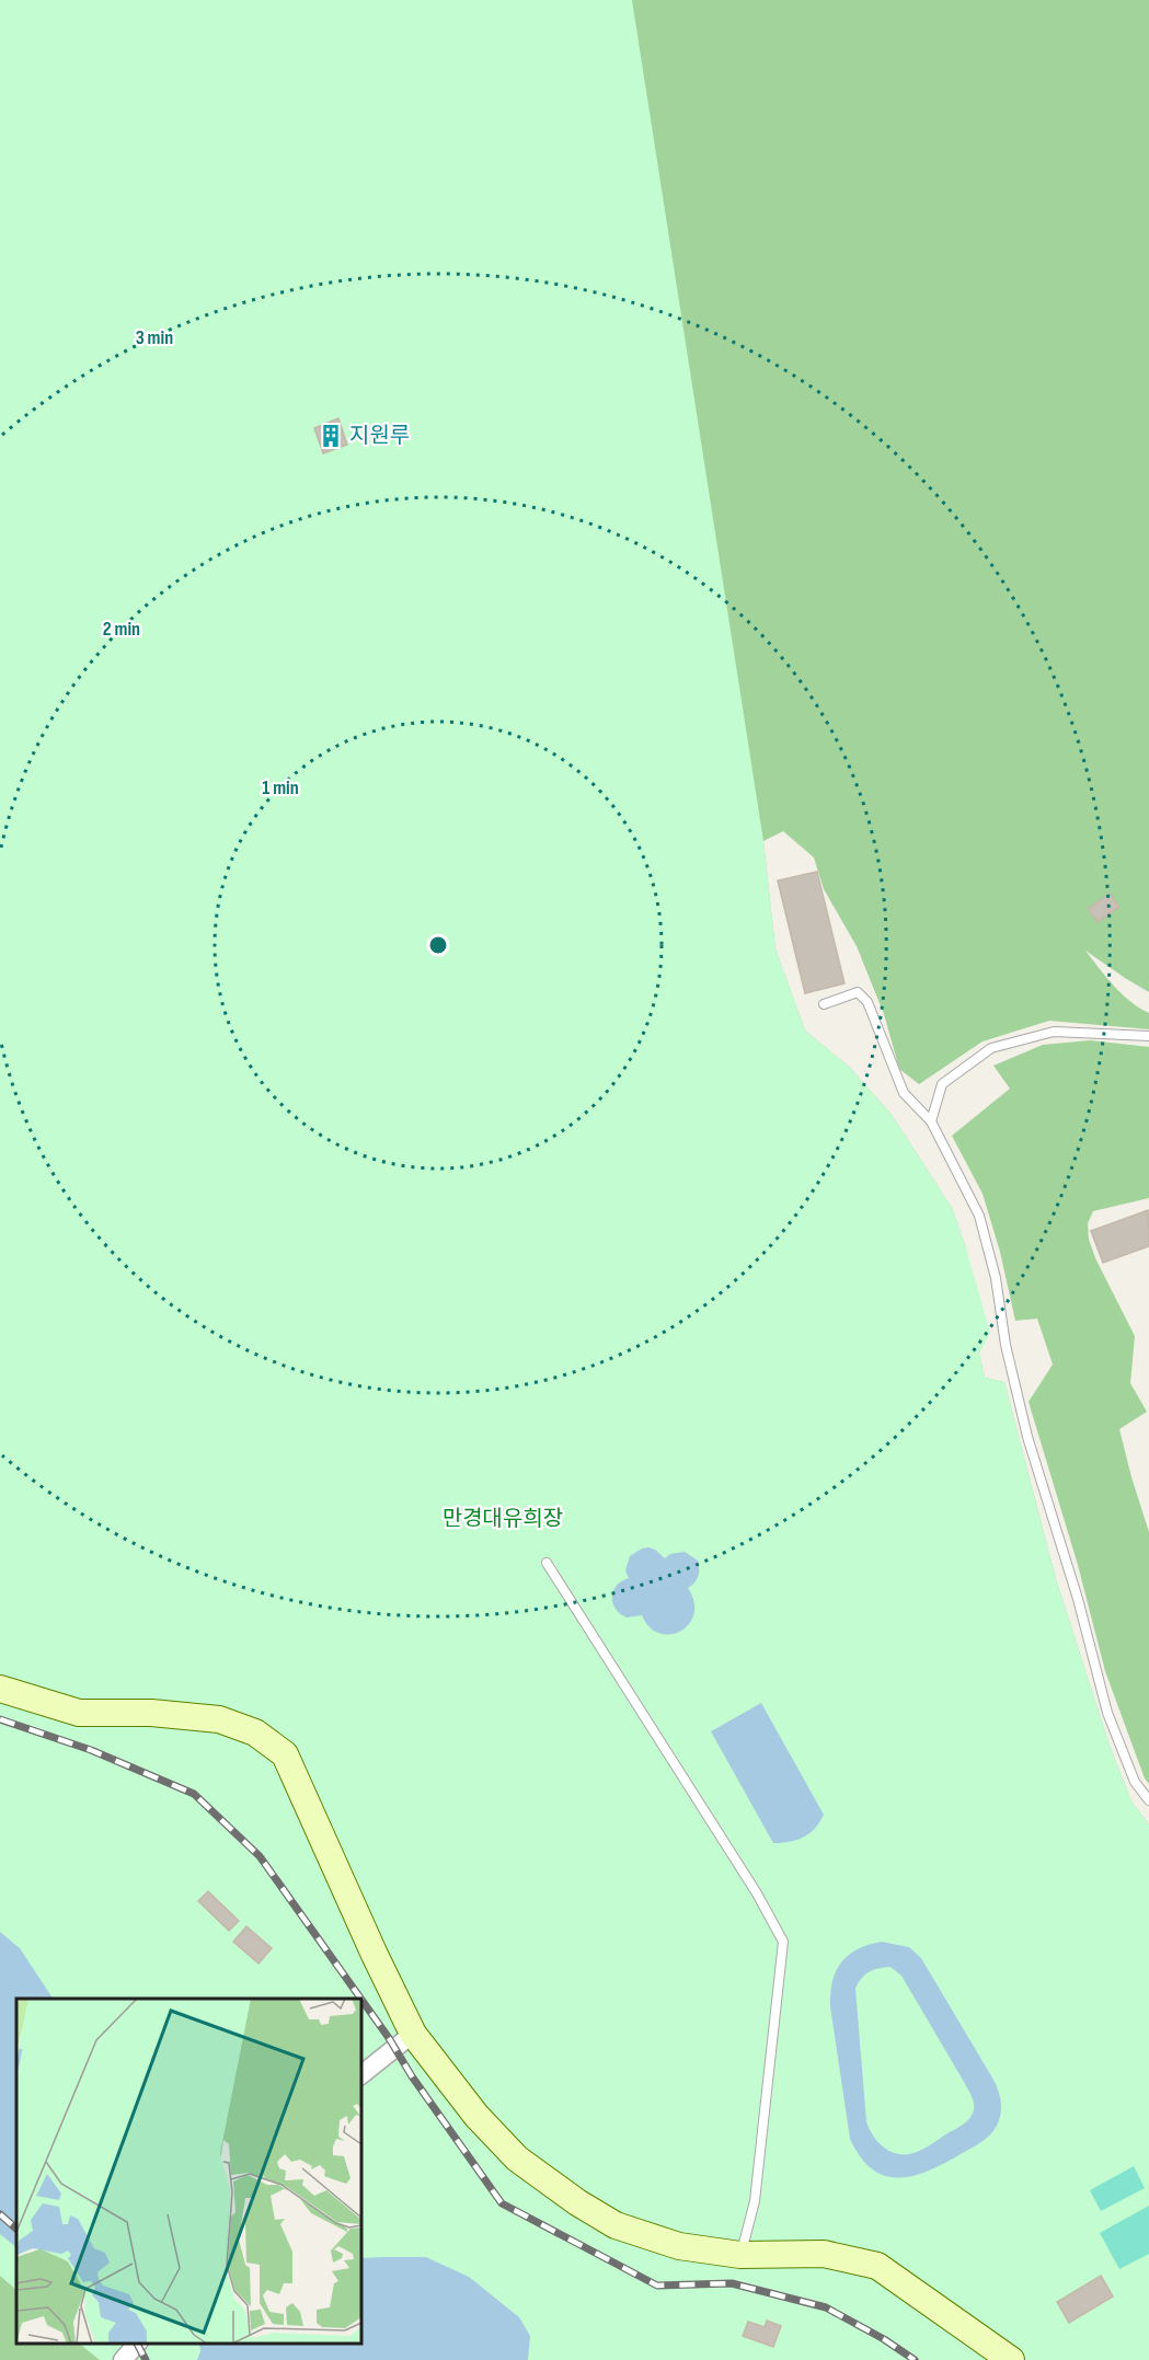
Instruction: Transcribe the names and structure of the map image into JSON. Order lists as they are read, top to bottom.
{
  "parks": ["만경대유희장"],
  "places": {
    "building": ["지원루"]
  },
  "rings": ["3 min", "2 min", "1 min"]
}
